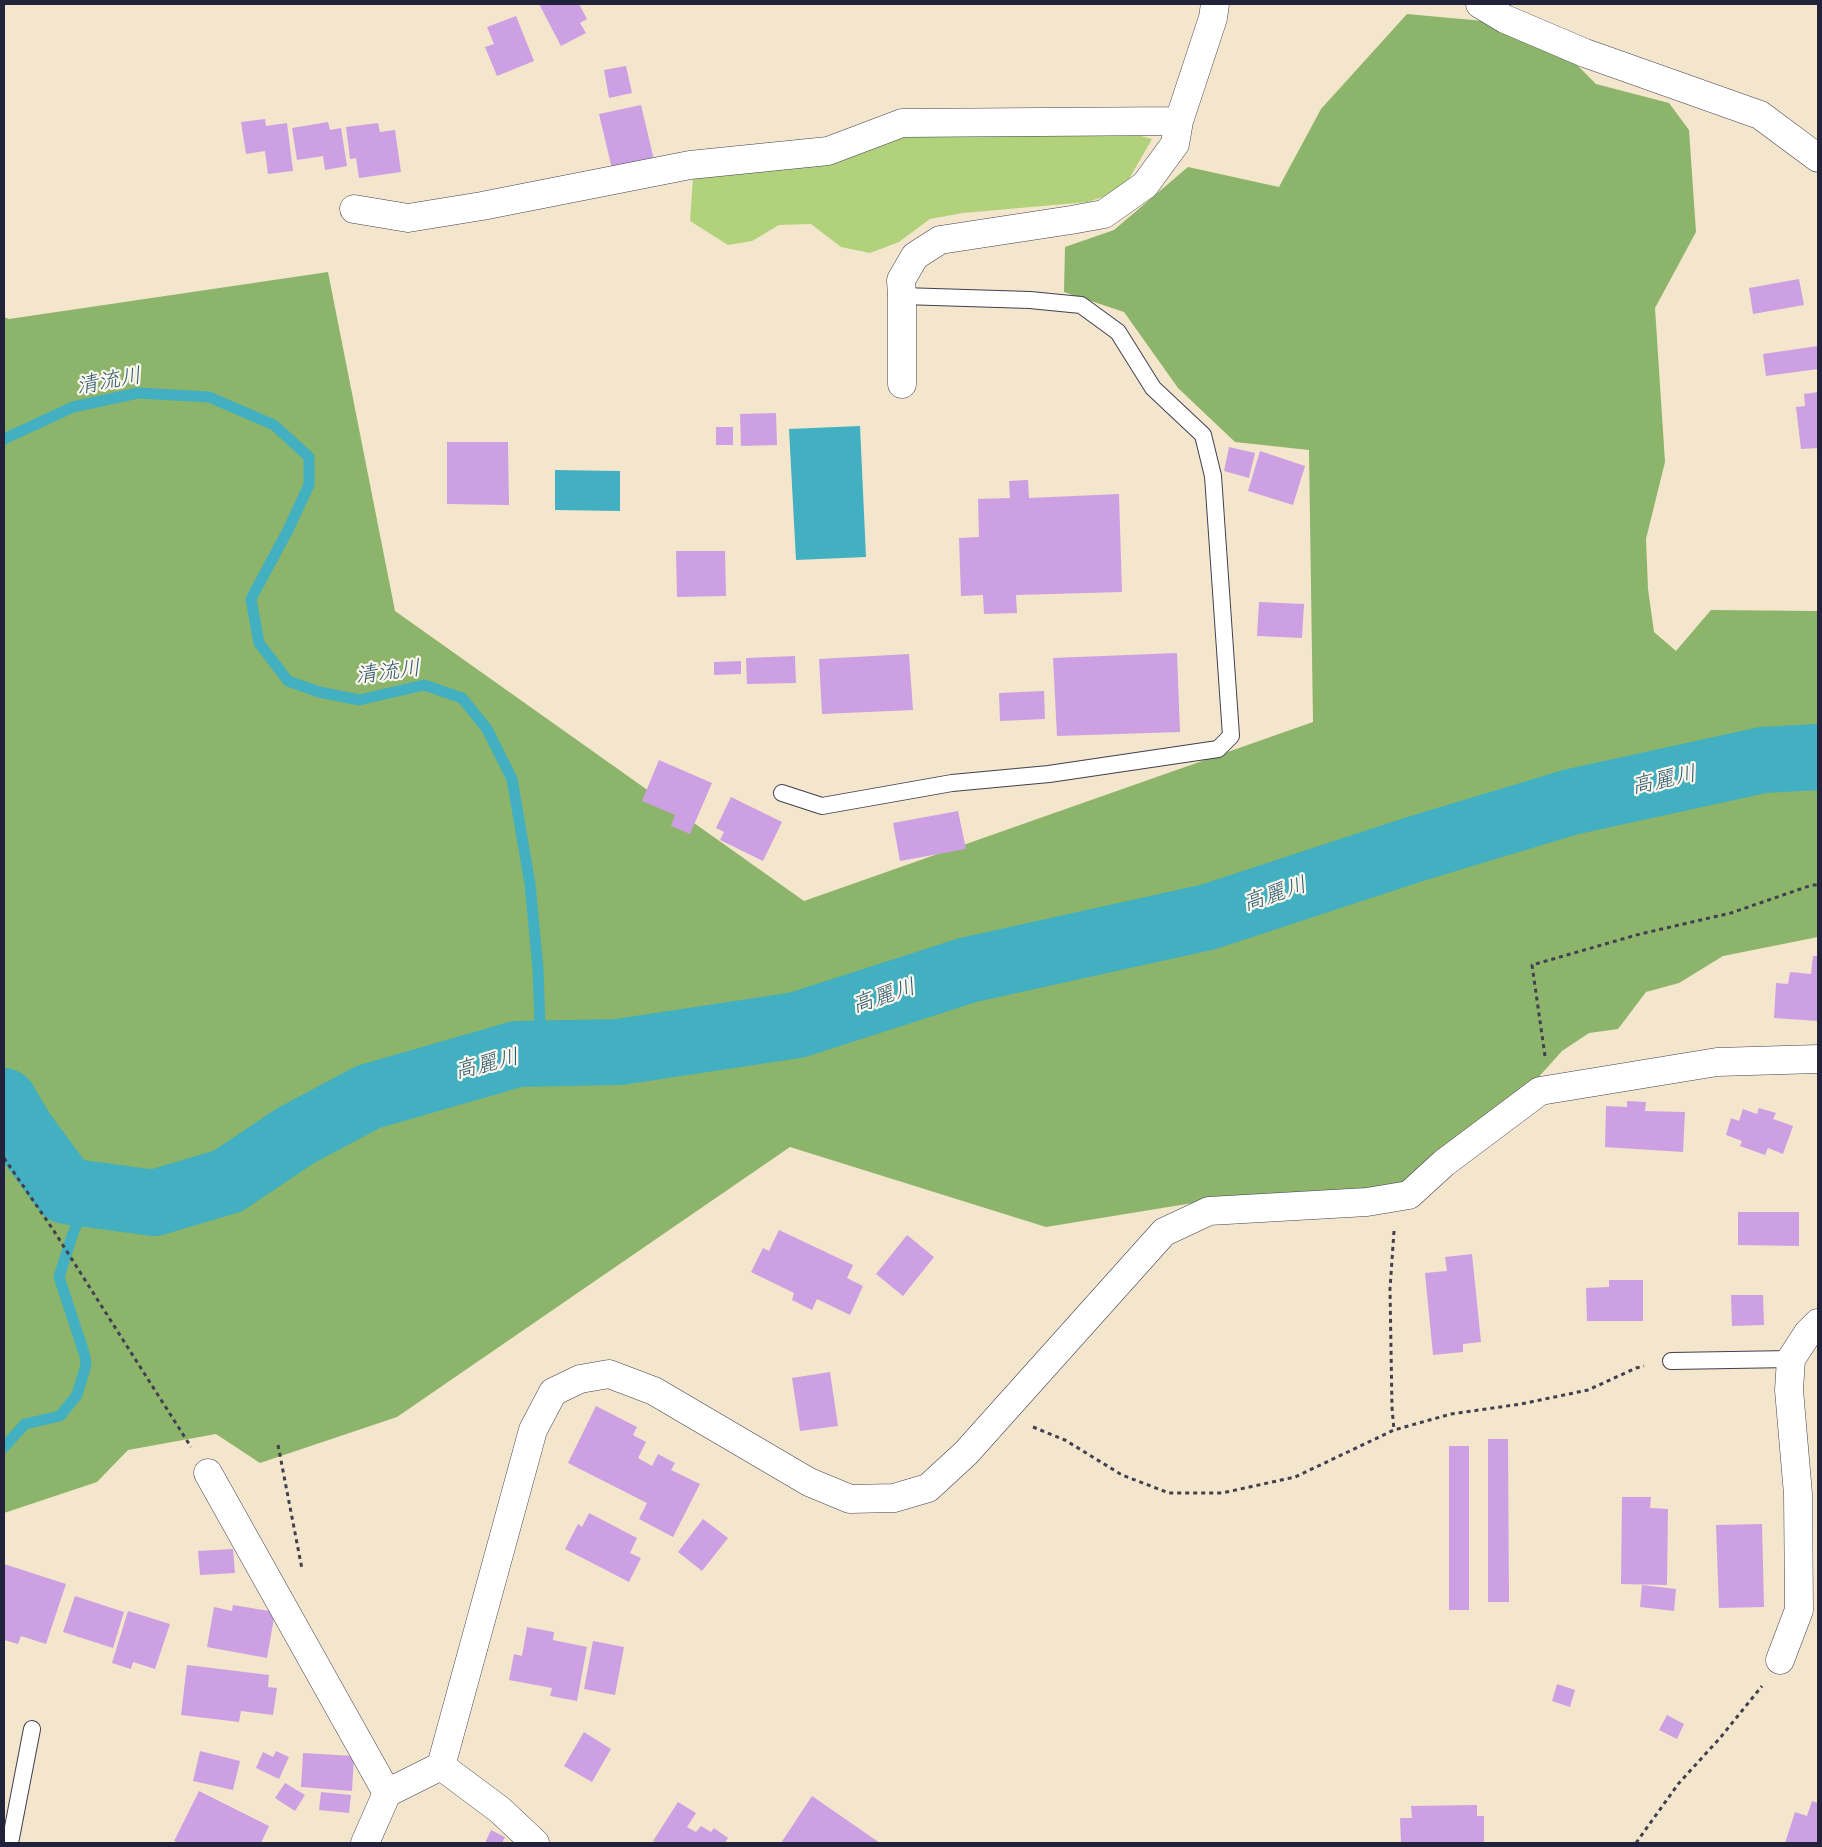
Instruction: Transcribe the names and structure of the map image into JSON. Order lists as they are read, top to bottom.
{
  "water": ["清流川", "高麗川"]
}
